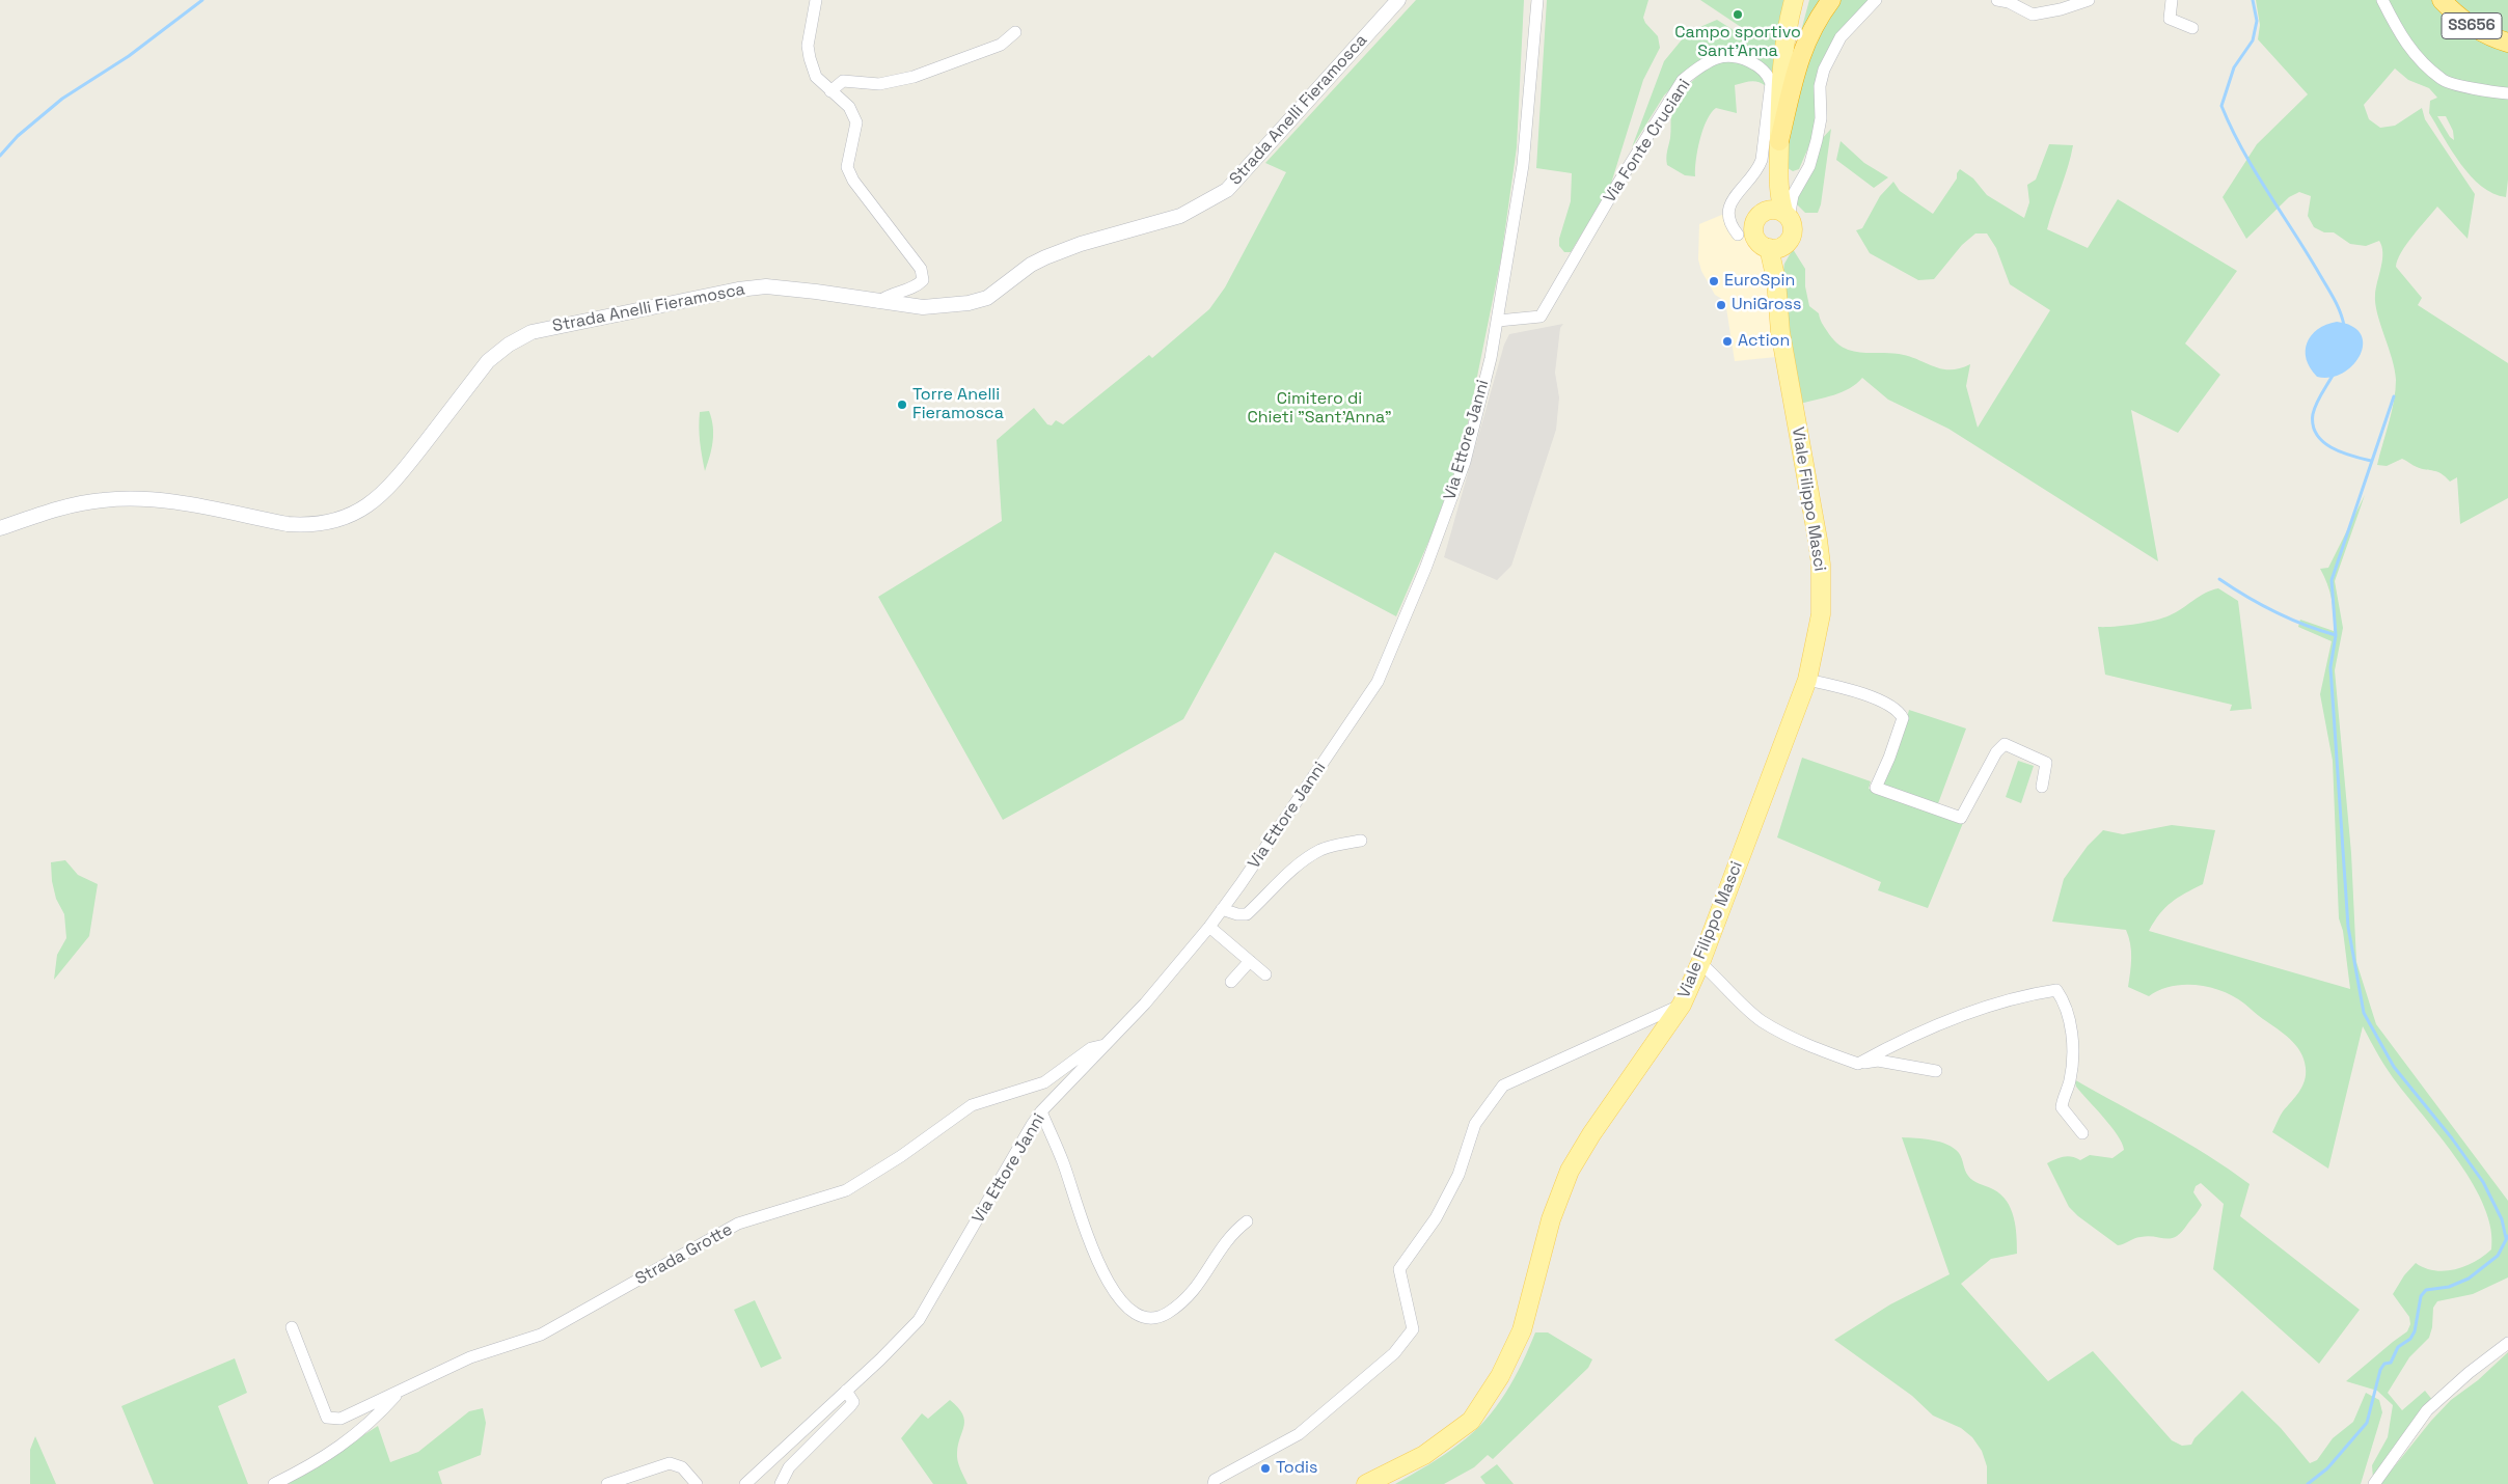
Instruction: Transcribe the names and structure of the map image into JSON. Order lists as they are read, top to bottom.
{
  "streets": {
    "highway": ["SS656"],
    "main road": ["Viale Filippo Masci"],
    "street": [
      "Strada Anelli Fieramosca",
      "Via Fonte Cruciani",
      "Via Ettore Janni",
      "Strada Grotte"
    ]
  },
  "crossings": [
    ["Via Fonte Cruciani", "Via Ettore Janni"],
    ["Via Ettore Janni", "Strada Grotte"]
  ],
  "parks": ["Cimitero di Chieti \"Sant'Anna\""],
  "places": [
    "Campo sportivo Sant'Anna",
    "EuroSpin",
    "UniGross",
    "Action",
    "Torre Anelli Fieramosca",
    "Todis"
  ]
}
